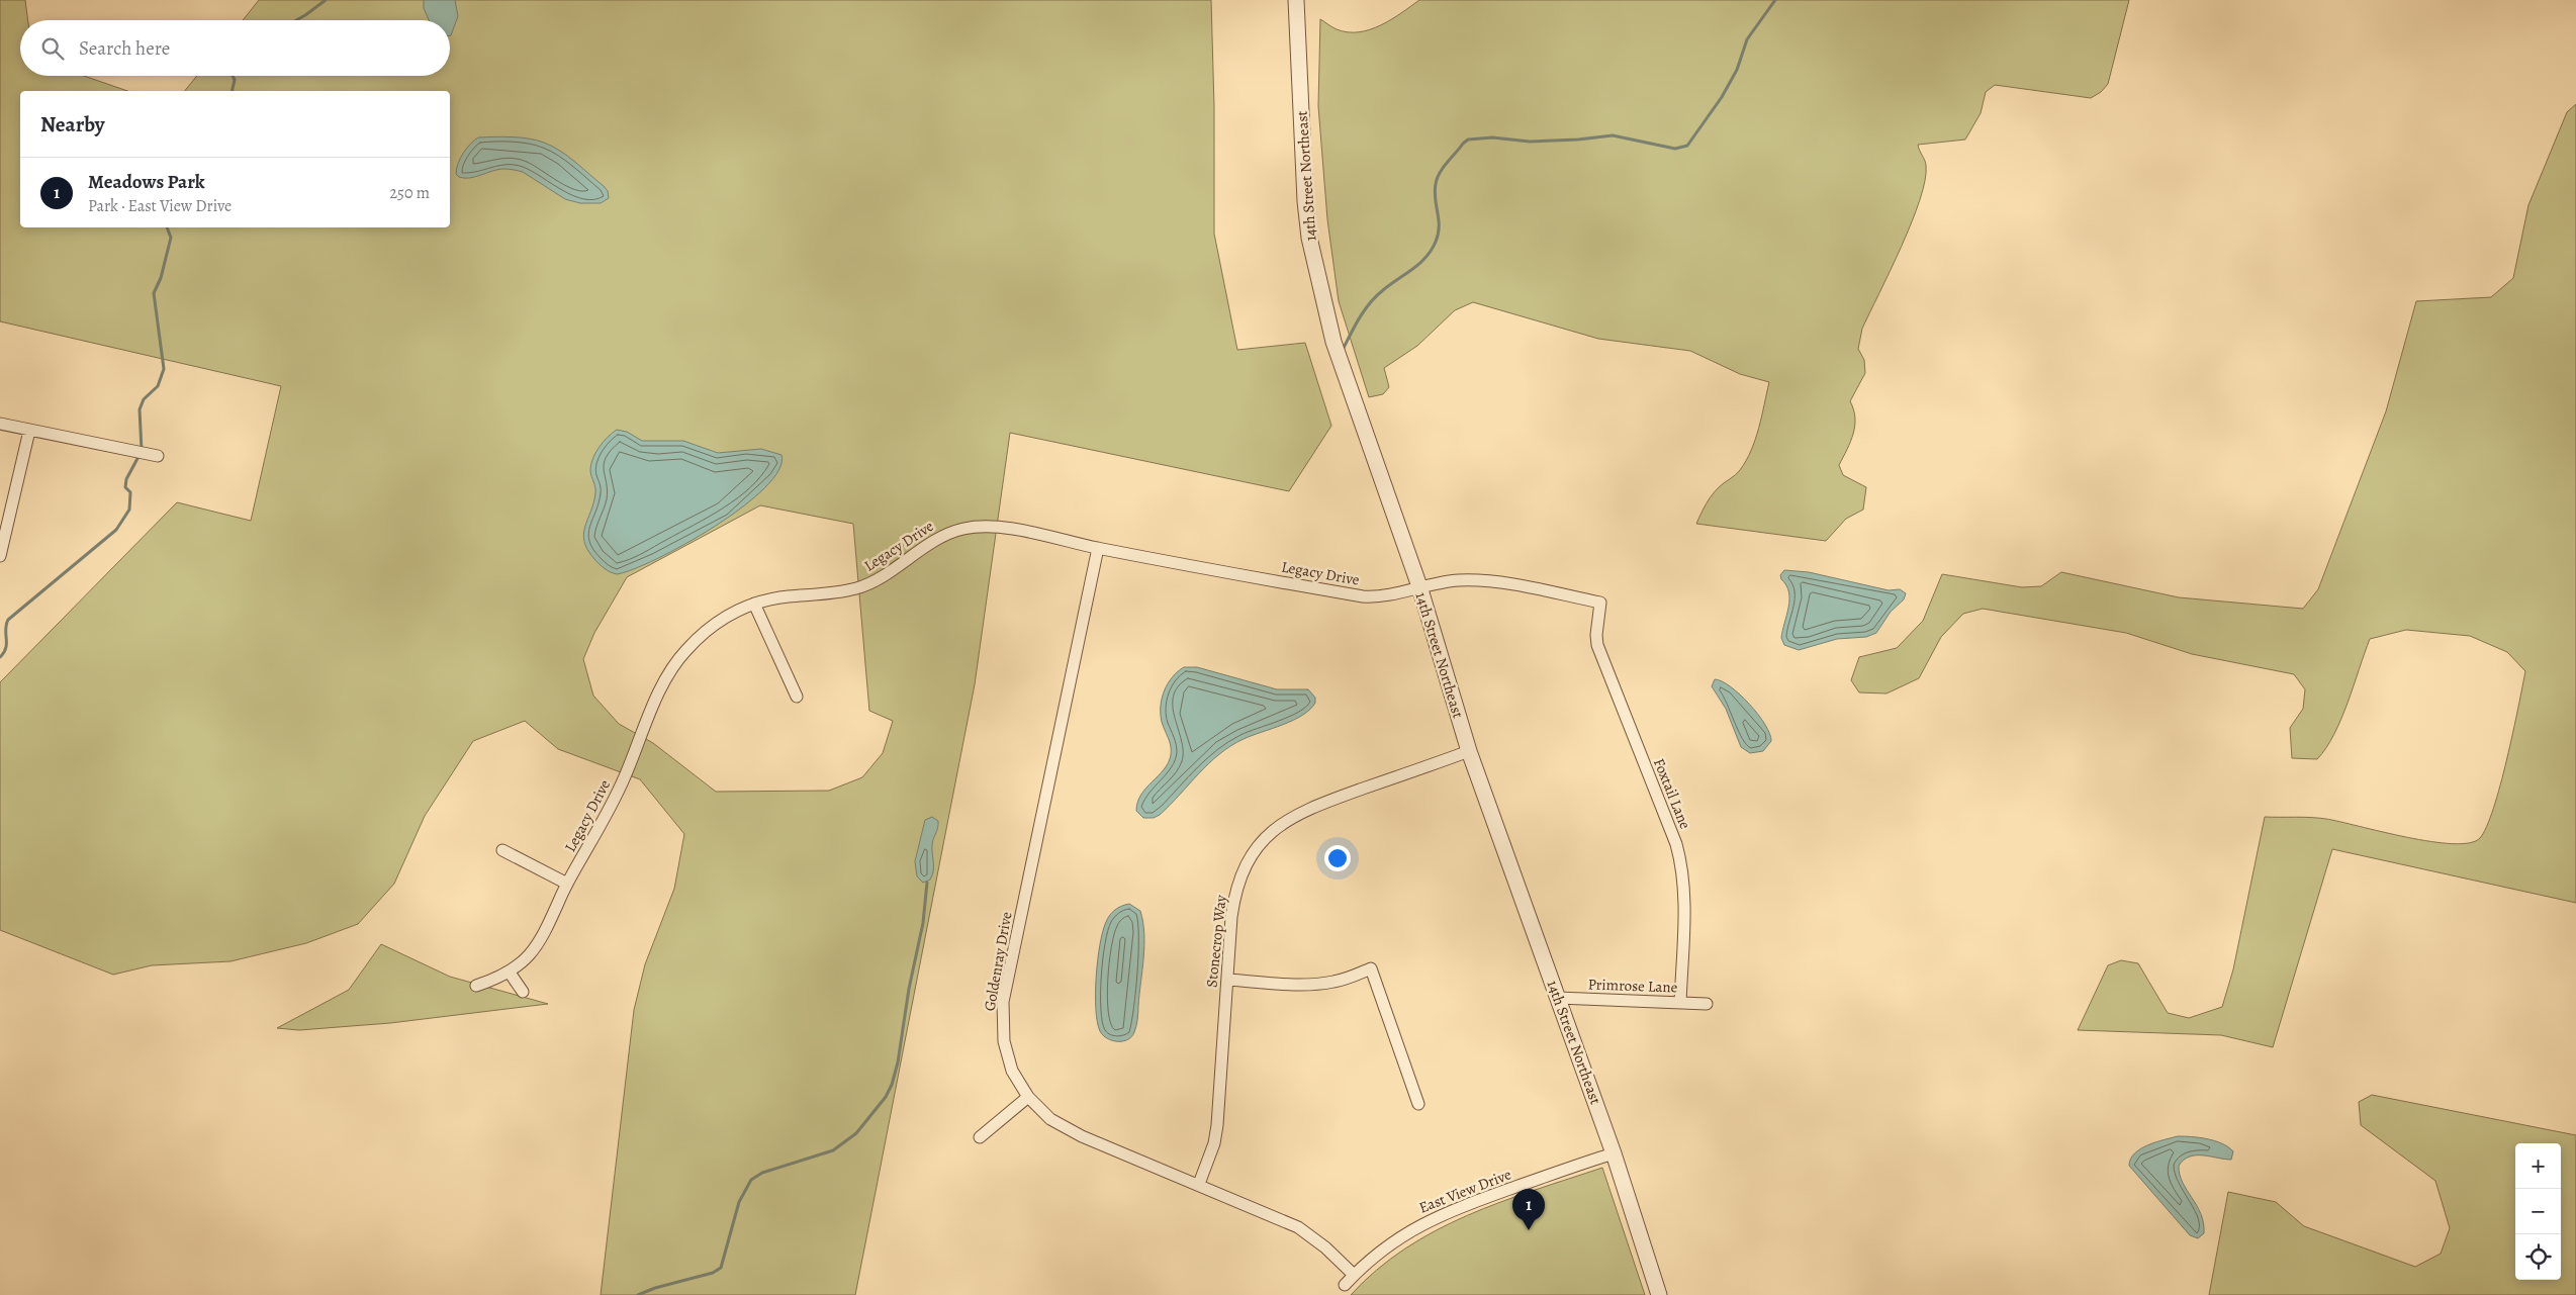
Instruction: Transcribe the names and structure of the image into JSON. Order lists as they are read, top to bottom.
{
  "streets": {
    "street": [
      "14th Street Northeast",
      "Legacy Drive",
      "Foxtail Lane",
      "Stonecrop Way",
      "Goldenray Drive",
      "Primrose Lane",
      "East View Drive"
    ]
  },
  "crossings": [
    ["14th Street Northeast", "Legacy Drive"],
    ["14th Street Northeast", "Stonecrop Way"],
    ["14th Street Northeast", "Primrose Lane"],
    ["14th Street Northeast", "East View Drive"],
    ["Legacy Drive", "Foxtail Lane"],
    ["Legacy Drive", "Goldenray Drive"],
    ["Foxtail Lane", "Primrose Lane"],
    ["Stonecrop Way", "Goldenray Drive"],
    ["Goldenray Drive", "East View Drive"]
  ],
  "page": {
    "search": "Search here",
    "heading": "Nearby",
    "list": [
      {
        "mark": "1",
        "name": "Meadows Park",
        "note": "Park · East View Drive",
        "value": "250 m"
      }
    ],
    "map_buttons": ["+", "−"],
    "pins": "1"
  }
}
